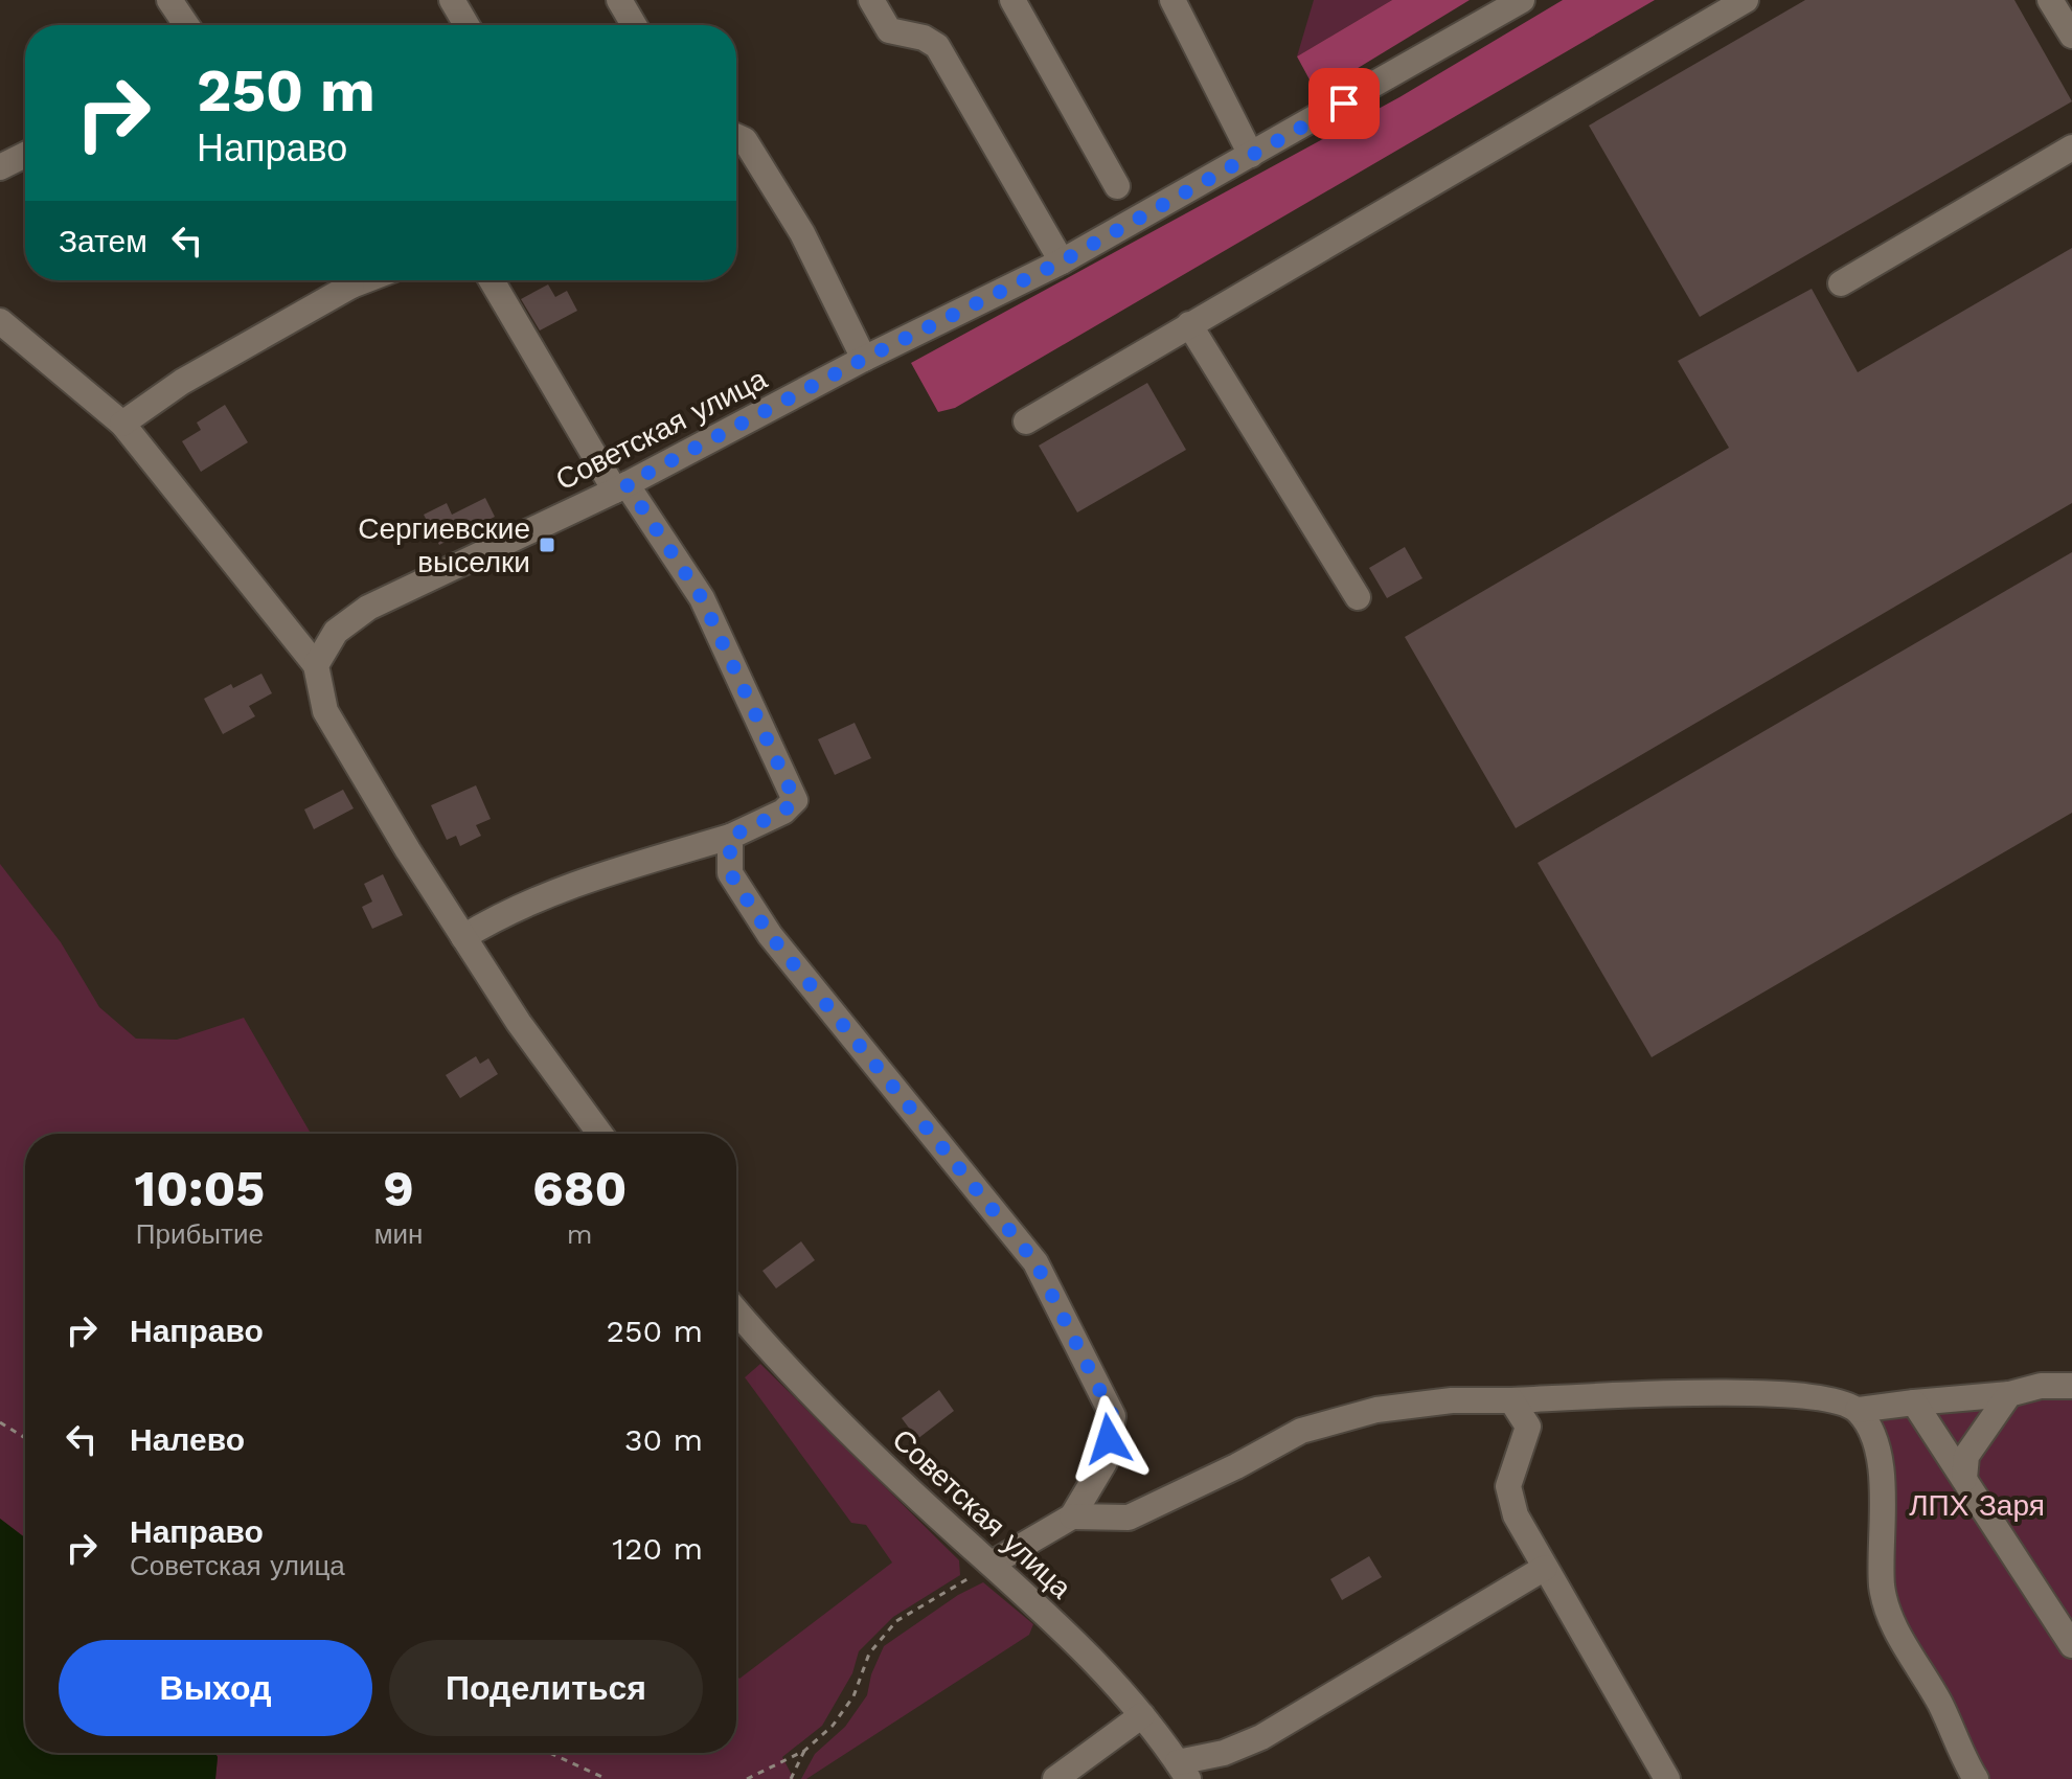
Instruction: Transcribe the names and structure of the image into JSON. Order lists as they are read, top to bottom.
{
  "streets": {
    "street": ["Советская улица"]
  },
  "parks": ["ЛПХ Заря"],
  "places": {
    "transit": ["Сергиевские выселки"]
  },
  "page": {
    "turn": ["250 m", "Направо"],
    "then": "Затем",
    "eta": [
      "10:05",
      "Прибытие",
      "9",
      "мин",
      "680",
      "m"
    ],
    "list": [
      {
        "name": "Направо",
        "value": "250 m"
      },
      {
        "name": "Налево",
        "value": "30 m"
      },
      {
        "name": "Направо",
        "note": "Советская улица",
        "value": "120 m"
      }
    ],
    "buttons": ["Выход", "Поделиться"]
  }
}
